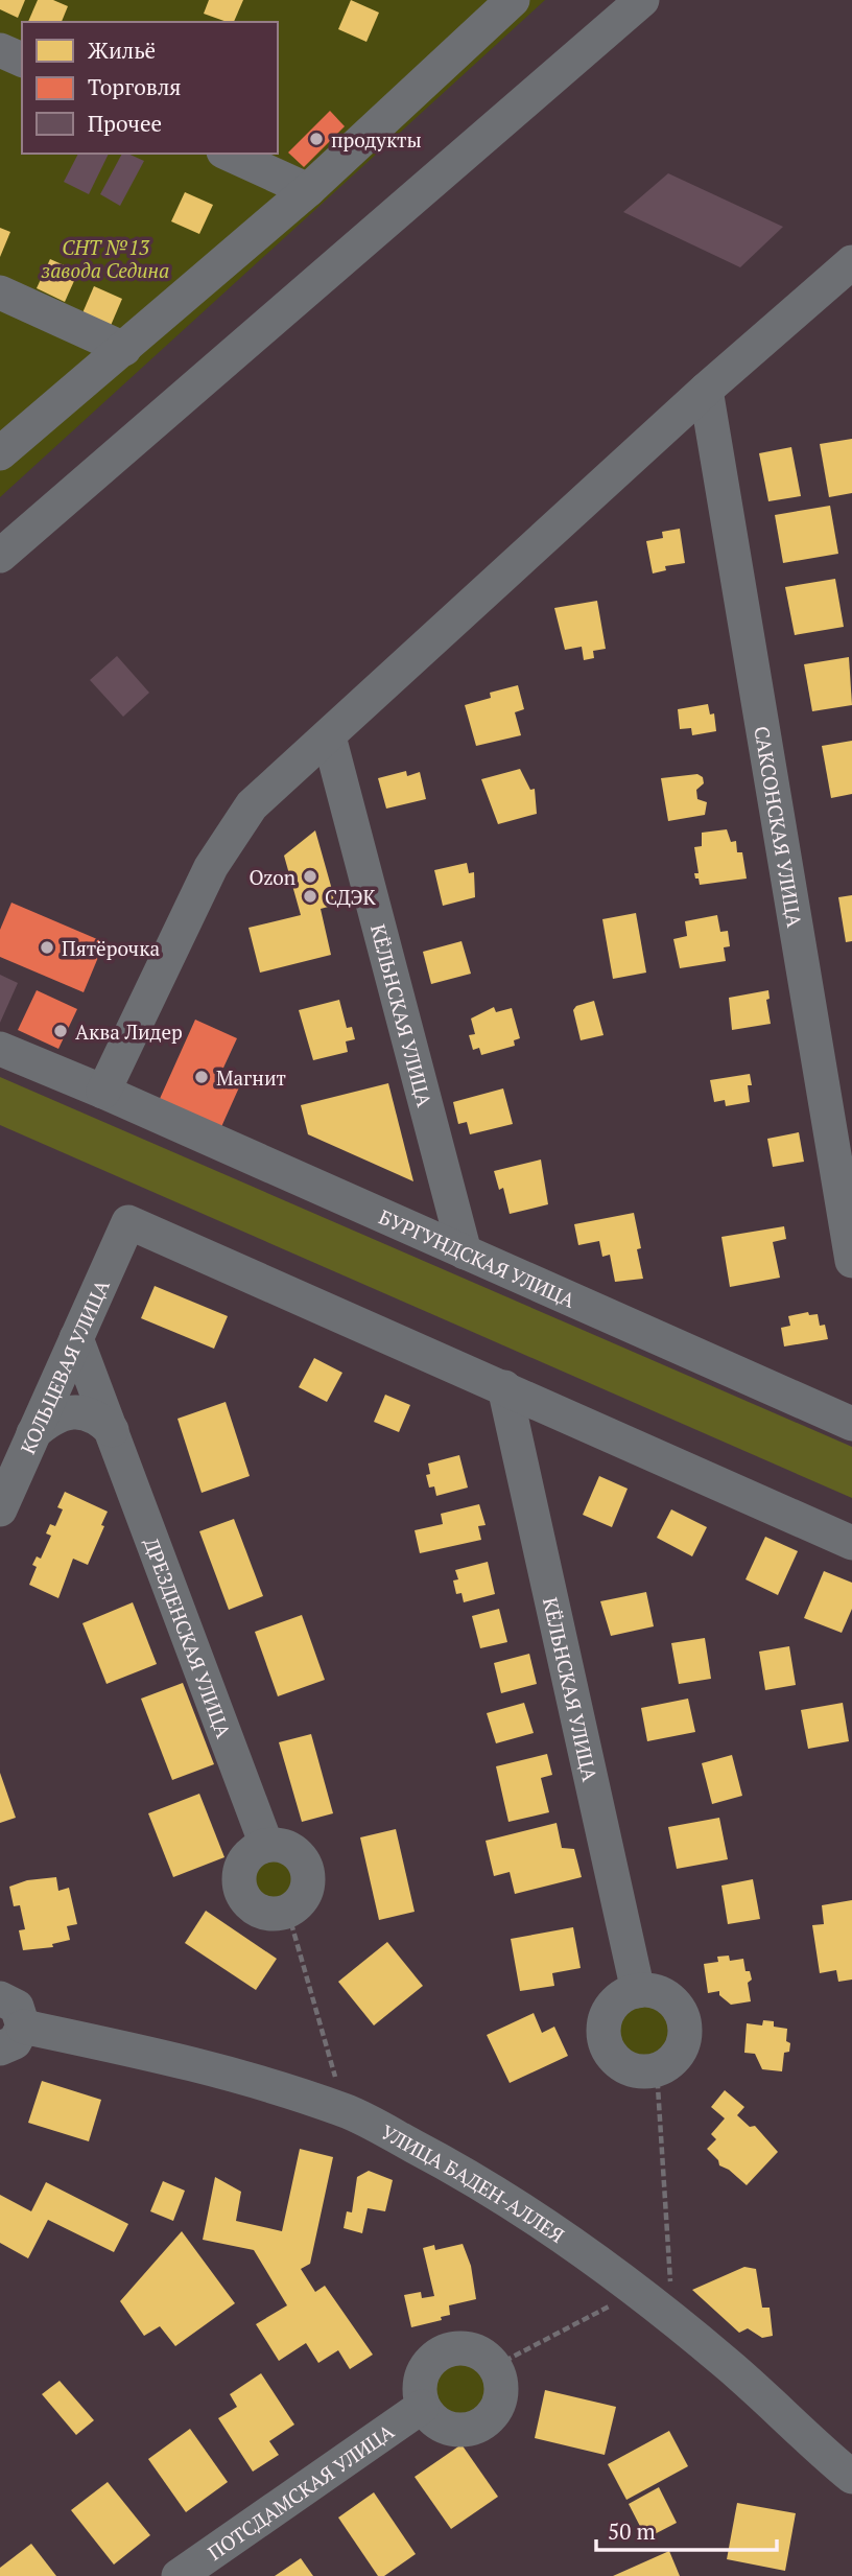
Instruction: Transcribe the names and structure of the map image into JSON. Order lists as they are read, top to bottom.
{
  "streets": {
    "street": [
      "САКСОНСКАЯ УЛИЦА",
      "КЁЛЬНСКАЯ УЛИЦА",
      "БУРГУНДСКАЯ УЛИЦА",
      "КОЛЬЦЕВАЯ УЛИЦА",
      "ДРЕЗДЕНСКАЯ УЛИЦА",
      "УЛИЦА БАДЕН-АЛЛЕЯ",
      "ПОТСДАМСКАЯ УЛИЦА"
    ]
  },
  "crossings": [
    ["КЁЛЬНСКАЯ УЛИЦА", "БУРГУНДСКАЯ УЛИЦА"],
    ["КЁЛЬНСКАЯ УЛИЦА", "КОЛЬЦЕВАЯ УЛИЦА"],
    ["КОЛЬЦЕВАЯ УЛИЦА", "ДРЕЗДЕНСКАЯ УЛИЦА"]
  ],
  "parks": ["СНТ №13 завода Седина"],
  "places": [
    "продукты",
    "Ozon",
    "СДЭК",
    "Пятёрочка",
    "Аква Лидер",
    "Магнит"
  ],
  "legend": ["Жильё", "Торговля", "Прочее"],
  "scale_bar": "50 m"
}
